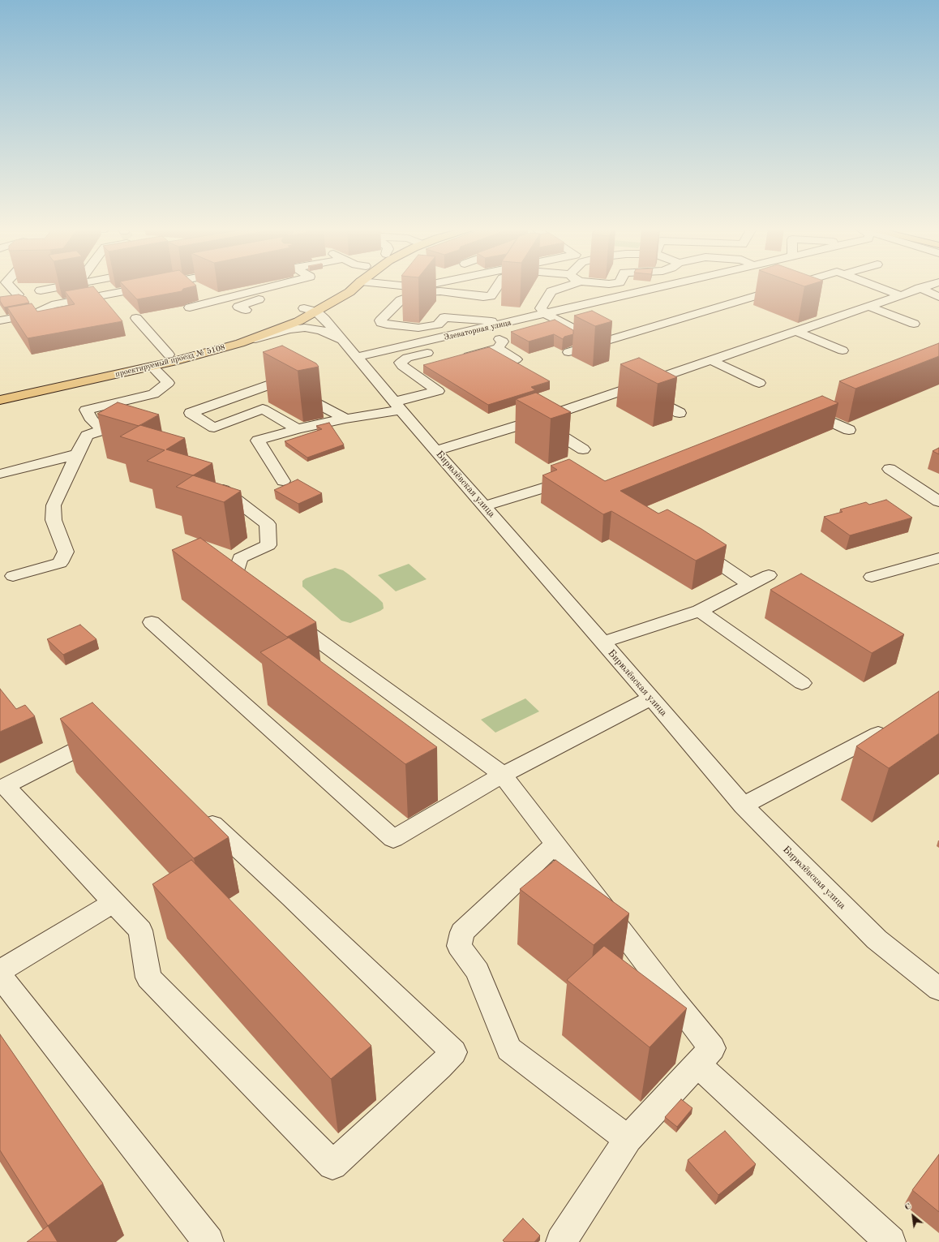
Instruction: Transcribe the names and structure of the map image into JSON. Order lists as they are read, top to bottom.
{
  "streets": {
    "main road": ["проектируемый проезд № 5108"],
    "street": ["Элеваторная улица", "Бирюлёвская улица"]
  },
  "crossings": [
    ["Элеваторная улица", "Бирюлёвская улица"],
    ["проектируемый проезд № 5108", "Бирюлёвская улица"]
  ],
  "north": "top left"
}
